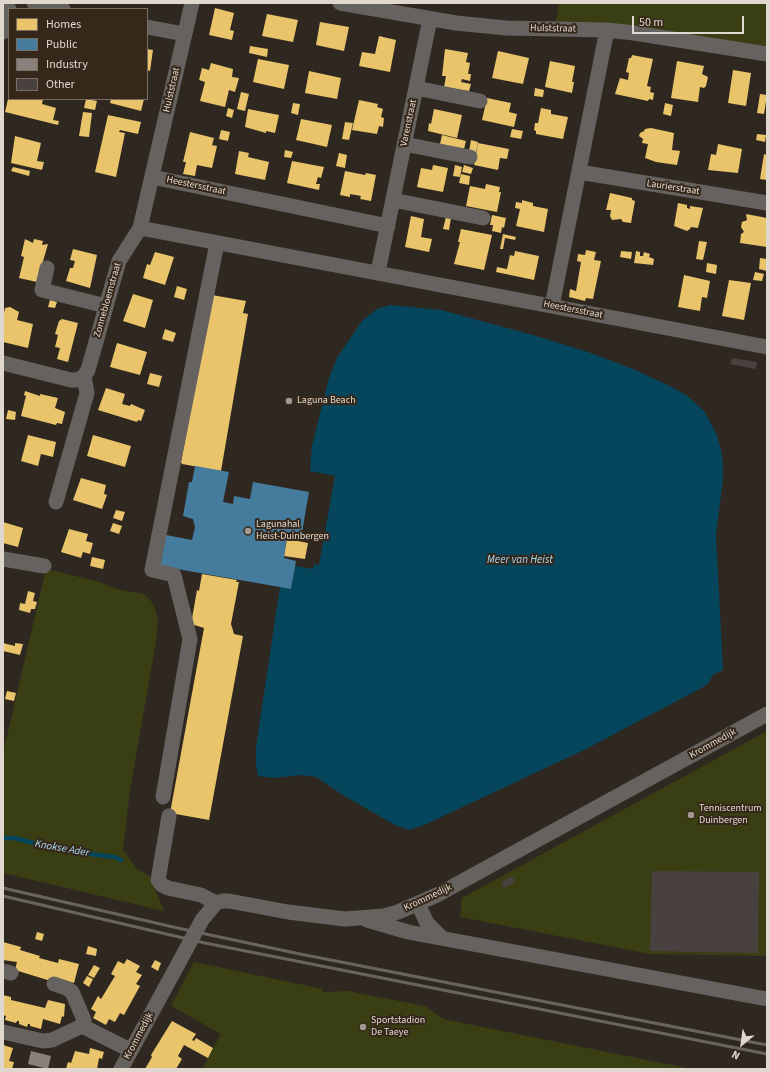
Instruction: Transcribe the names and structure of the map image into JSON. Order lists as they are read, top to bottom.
{
  "streets": {
    "street": [
      "Hulststraat",
      "Varenstraat",
      "Heestersstraat",
      "Laurierstraat",
      "Zonnebloemstraat",
      "Krommedijk"
    ]
  },
  "crossings": [
    ["Hulststraat", "Varenstraat"],
    ["Hulststraat", "Heestersstraat"],
    ["Varenstraat", "Heestersstraat"],
    ["Heestersstraat", "Zonnebloemstraat"]
  ],
  "water": ["Meer van Heist", "Knokse Ader"],
  "places": [
    "Laguna Beach",
    "Lagunahal Heist-Duinbergen",
    "Tenniscentrum Duinbergen",
    "Sportstadion De Taeye"
  ],
  "legend": [
    "Homes",
    "Public",
    "Industry",
    "Other"
  ],
  "scale_bar": "50 m",
  "north": "bottom left"
}
